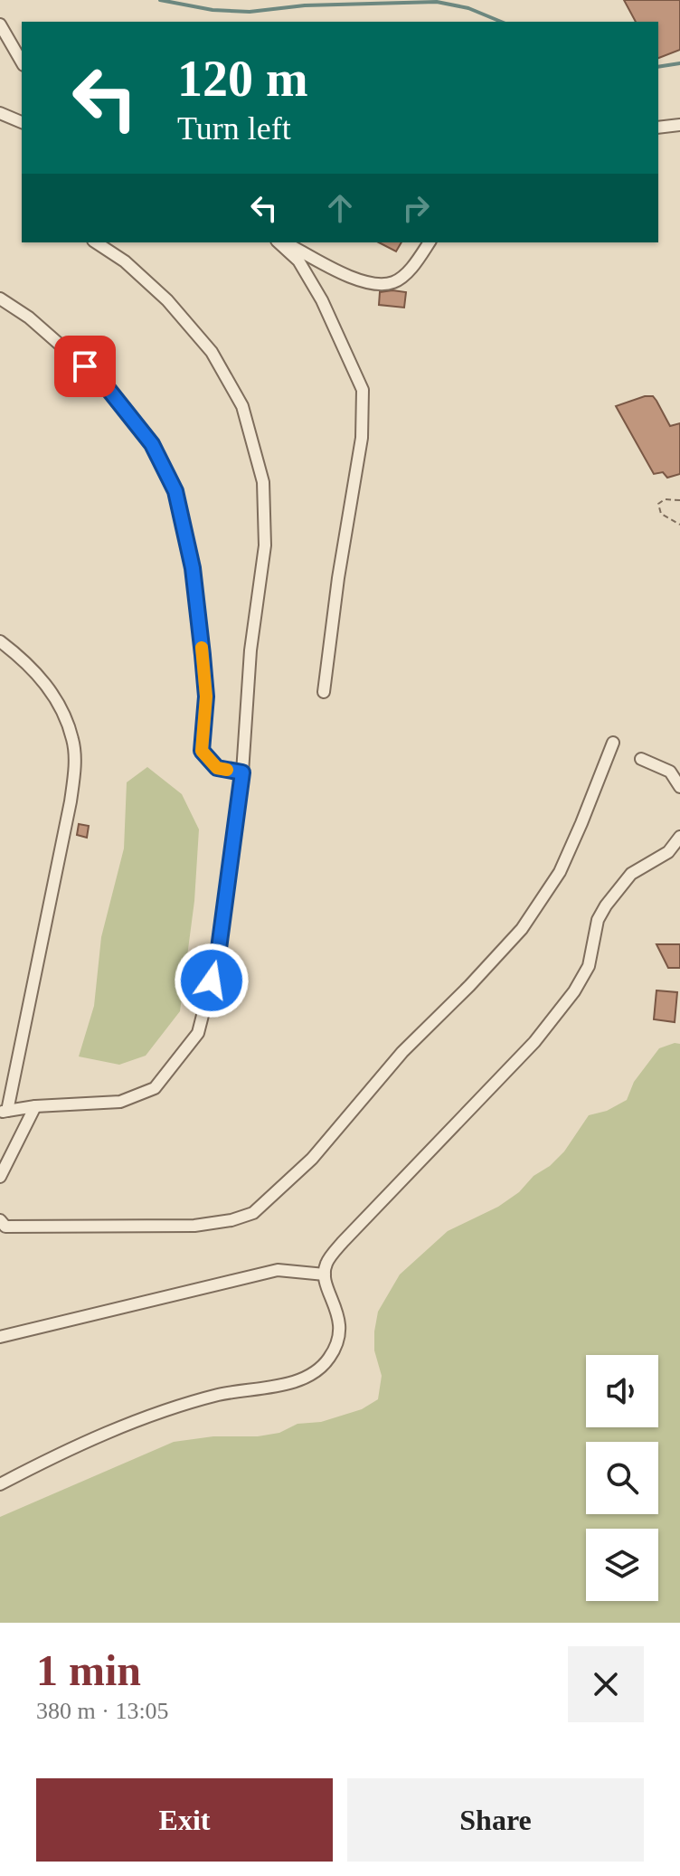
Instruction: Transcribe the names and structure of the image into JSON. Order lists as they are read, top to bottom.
{
  "page": {
    "turn": ["120 m", "Turn left"],
    "heading": ["1 min", "380 m · 13:05"],
    "buttons": ["Exit", "Share"]
  }
}
